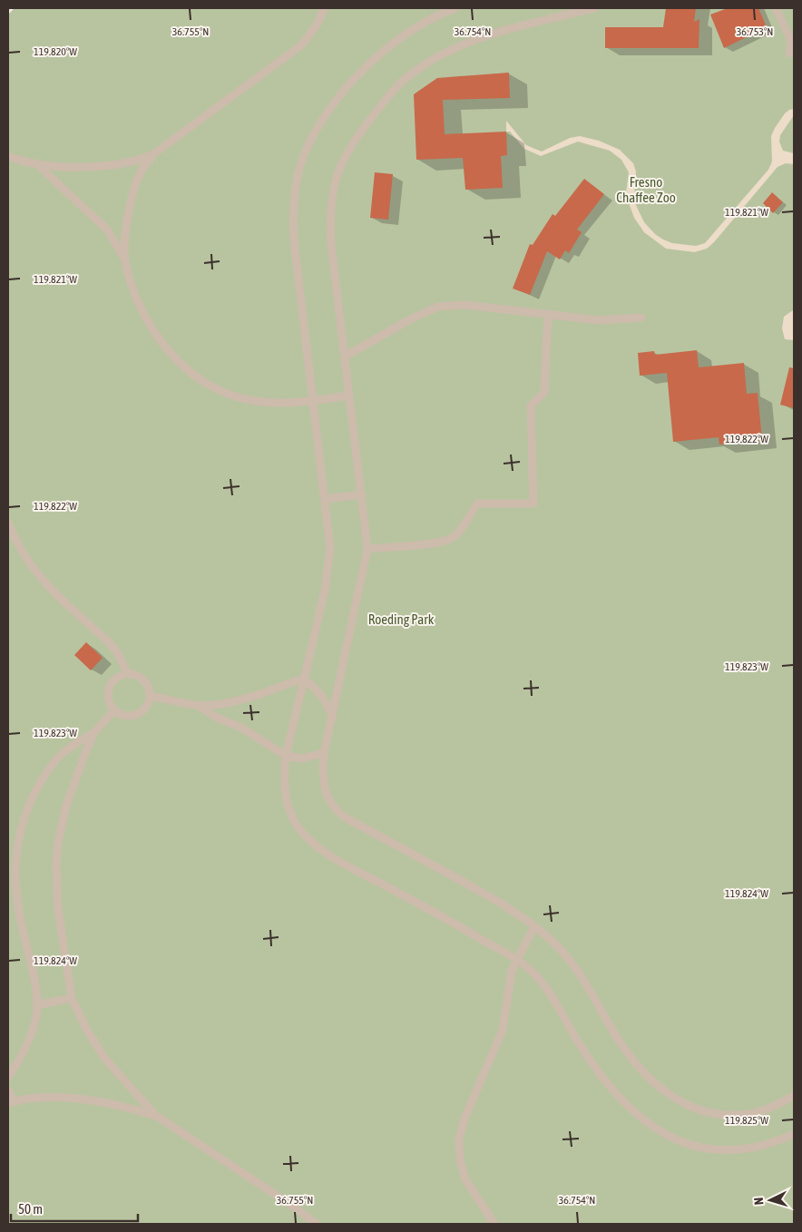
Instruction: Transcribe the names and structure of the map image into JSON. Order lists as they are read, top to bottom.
{
  "parks": ["Fresno Chaffee Zoo", "Roeding Park"],
  "scale_bar": "50 m",
  "north": "left",
  "coordinates": [
    "36.755°N",
    "36.754°N",
    "36.753°N",
    "119.820°W",
    "119.821°W",
    "119.822°W",
    "119.823°W",
    "119.824°W",
    "119.825°W"
  ]
}
